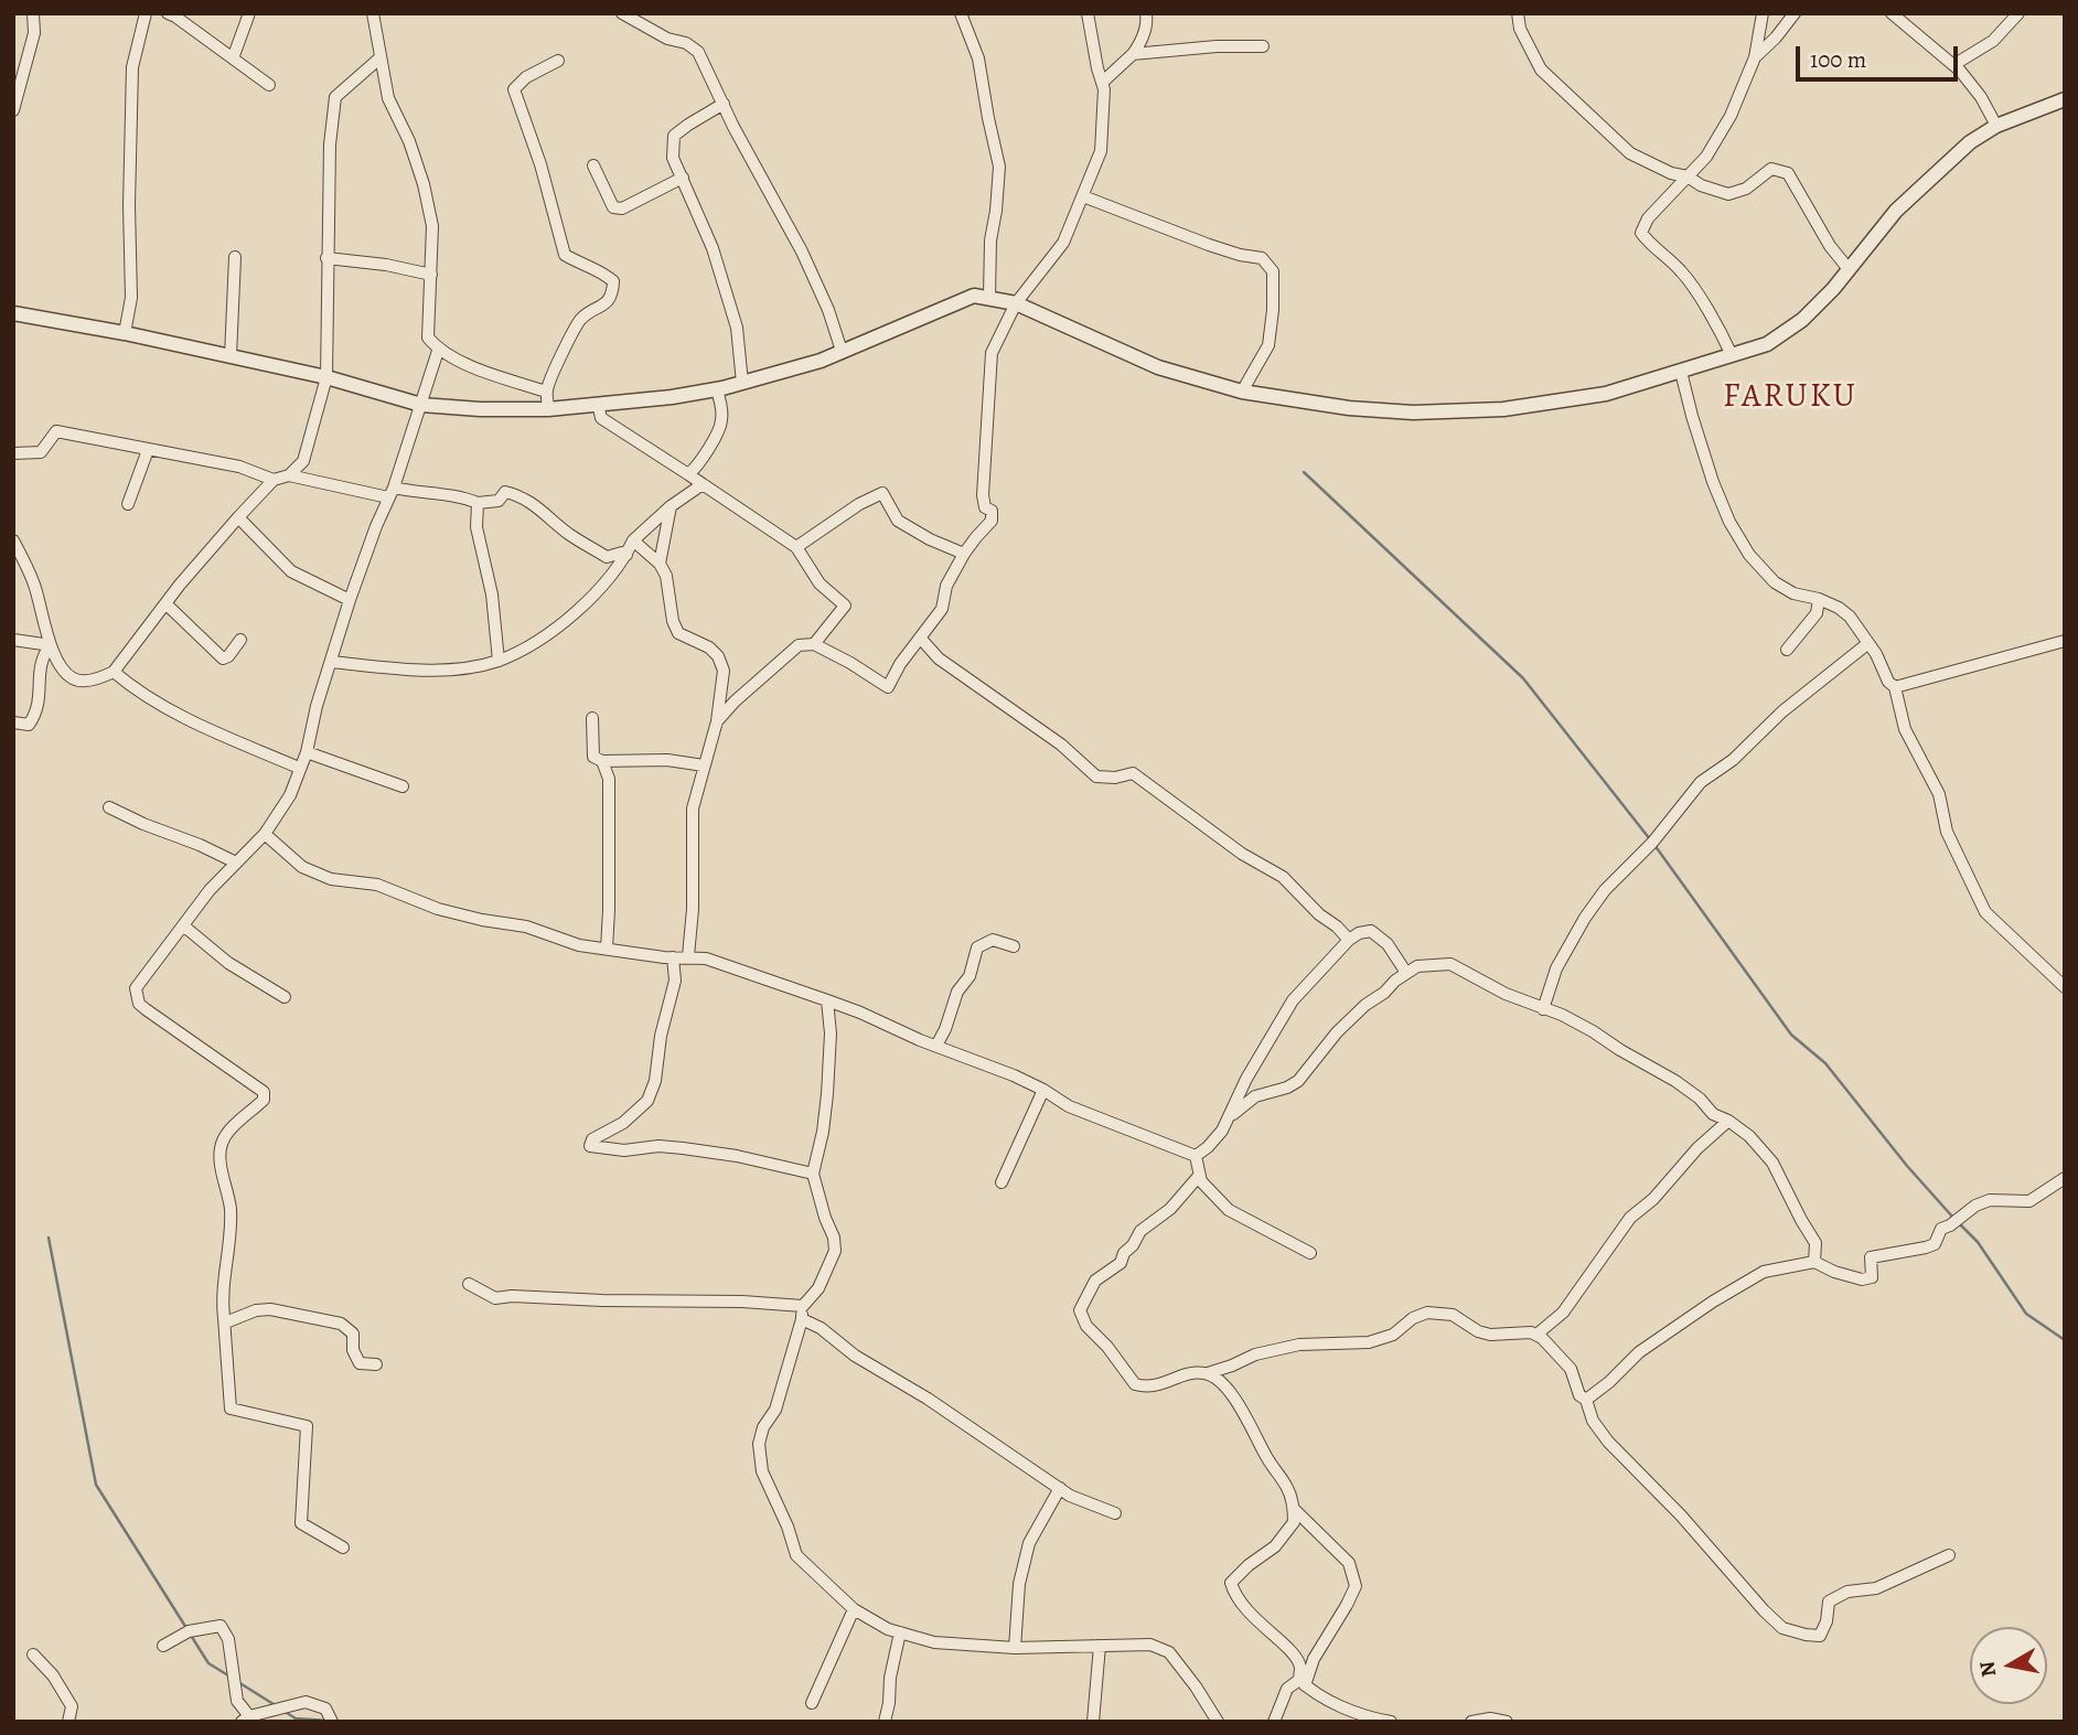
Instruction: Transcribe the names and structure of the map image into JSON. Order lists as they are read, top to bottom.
{
  "districts": ["FARUKU"],
  "scale_bar": "100 m",
  "north": "left"
}
